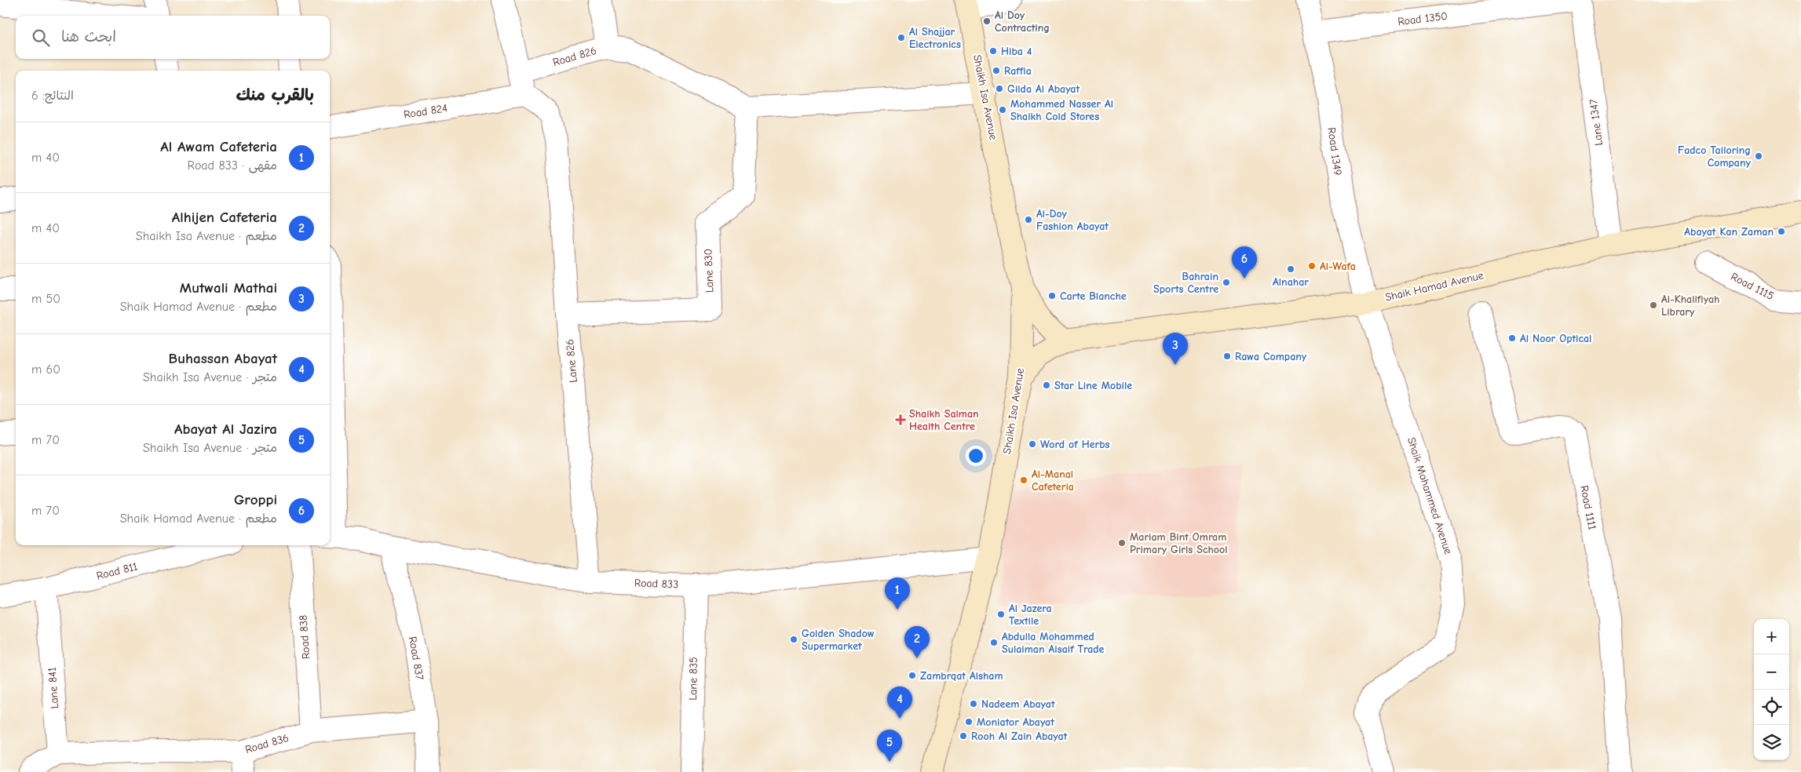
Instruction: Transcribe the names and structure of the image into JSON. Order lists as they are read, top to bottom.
{
  "streets": {
    "street": [
      "Road 1350",
      "Road 826",
      "Shaikh Isa Avenue",
      "Road 824",
      "Lane 1347",
      "Road 1349",
      "Lane 830",
      "Shaik Hamad Avenue",
      "Road 1115",
      "Lane 826",
      "Shaik Mohammed Avenue",
      "Road 1111",
      "Road 811",
      "Road 833",
      "Road 838",
      "Road 837",
      "Lane 835",
      "Lane 841",
      "Road 836"
    ]
  },
  "crossings": [
    ["Road 1350", "Road 1349"],
    ["Road 826", "Lane 830"],
    ["Shaikh Isa Avenue", "Shaik Hamad Avenue"],
    ["Shaikh Isa Avenue", "Road 833"],
    ["Road 824", "Lane 826"],
    ["Lane 1347", "Shaik Hamad Avenue"],
    ["Road 1349", "Shaik Hamad Avenue"],
    ["Road 1349", "Shaik Mohammed Avenue"],
    ["Lane 830", "Lane 826"],
    ["Shaik Hamad Avenue", "Shaik Mohammed Avenue"],
    ["Lane 826", "Road 833"],
    ["Road 811", "Lane 841"],
    ["Road 833", "Road 837"],
    ["Road 833", "Lane 835"],
    ["Road 838", "Road 836"],
    ["Road 837", "Road 836"],
    ["Lane 841", "Road 836"]
  ],
  "places": {
    "other": [
      "Al Doy Contracting",
      "Al Shajjar Electronics",
      "Hiba 4",
      "Raffia",
      "Gilda Al Abayat",
      "Mohammed Nasser Al Shaikh Cold Stores",
      "Fadco Tailoring Company",
      "Al-Doy Fashion Abayat",
      "Abayat Kan Zaman",
      "Al-Wafa",
      "Alnahar",
      "Bahrain Sports Centre",
      "Carte Blanche",
      "Al-Khalifiyah Library",
      "Al Noor Optical",
      "Rawa Company",
      "Star Line Mobile",
      "Word of Herbs",
      "Al-Manal Cafeteria",
      "Mariam Bint Omram Primary Girls School",
      "Al Jazera Textile",
      "Golden Shadow Supermarket",
      "Abdulla Mohammed Sulaiman Aisaif Trade",
      "Zambrqat Alsham",
      "Nadeem Abayat",
      "Moniator Abayat",
      "Rooh Al Zain Abayat"
    ],
    "health": ["Shaikh Salman Health Centre"]
  },
  "page": {
    "search": "ابحث هنا",
    "heading": ["بالقرب منك", "النتائج: 6"],
    "list": [
      {
        "mark": "1",
        "name": "Al Awam Cafeteria",
        "note": "مقهى · Road 833",
        "value": "40 m"
      },
      {
        "mark": "2",
        "name": "Alhijen Cafeteria",
        "note": "مطعم · Shaikh Isa Avenue",
        "value": "40 m"
      },
      {
        "mark": "3",
        "name": "Mutwali Mathai",
        "note": "مطعم · Shaik Hamad Avenue",
        "value": "50 m"
      },
      {
        "mark": "4",
        "name": "Buhassan Abayat",
        "note": "متجر · Shaikh Isa Avenue",
        "value": "60 m"
      },
      {
        "mark": "5",
        "name": "Abayat Al Jazira",
        "note": "متجر · Shaikh Isa Avenue",
        "value": "70 m"
      },
      {
        "mark": "6",
        "name": "Groppi",
        "note": "مطعم · Shaik Hamad Avenue",
        "value": "70 m"
      }
    ],
    "pins": [
      "6",
      "3",
      "1",
      "2",
      "4",
      "5"
    ],
    "map_buttons": ["+", "−"]
  }
}
